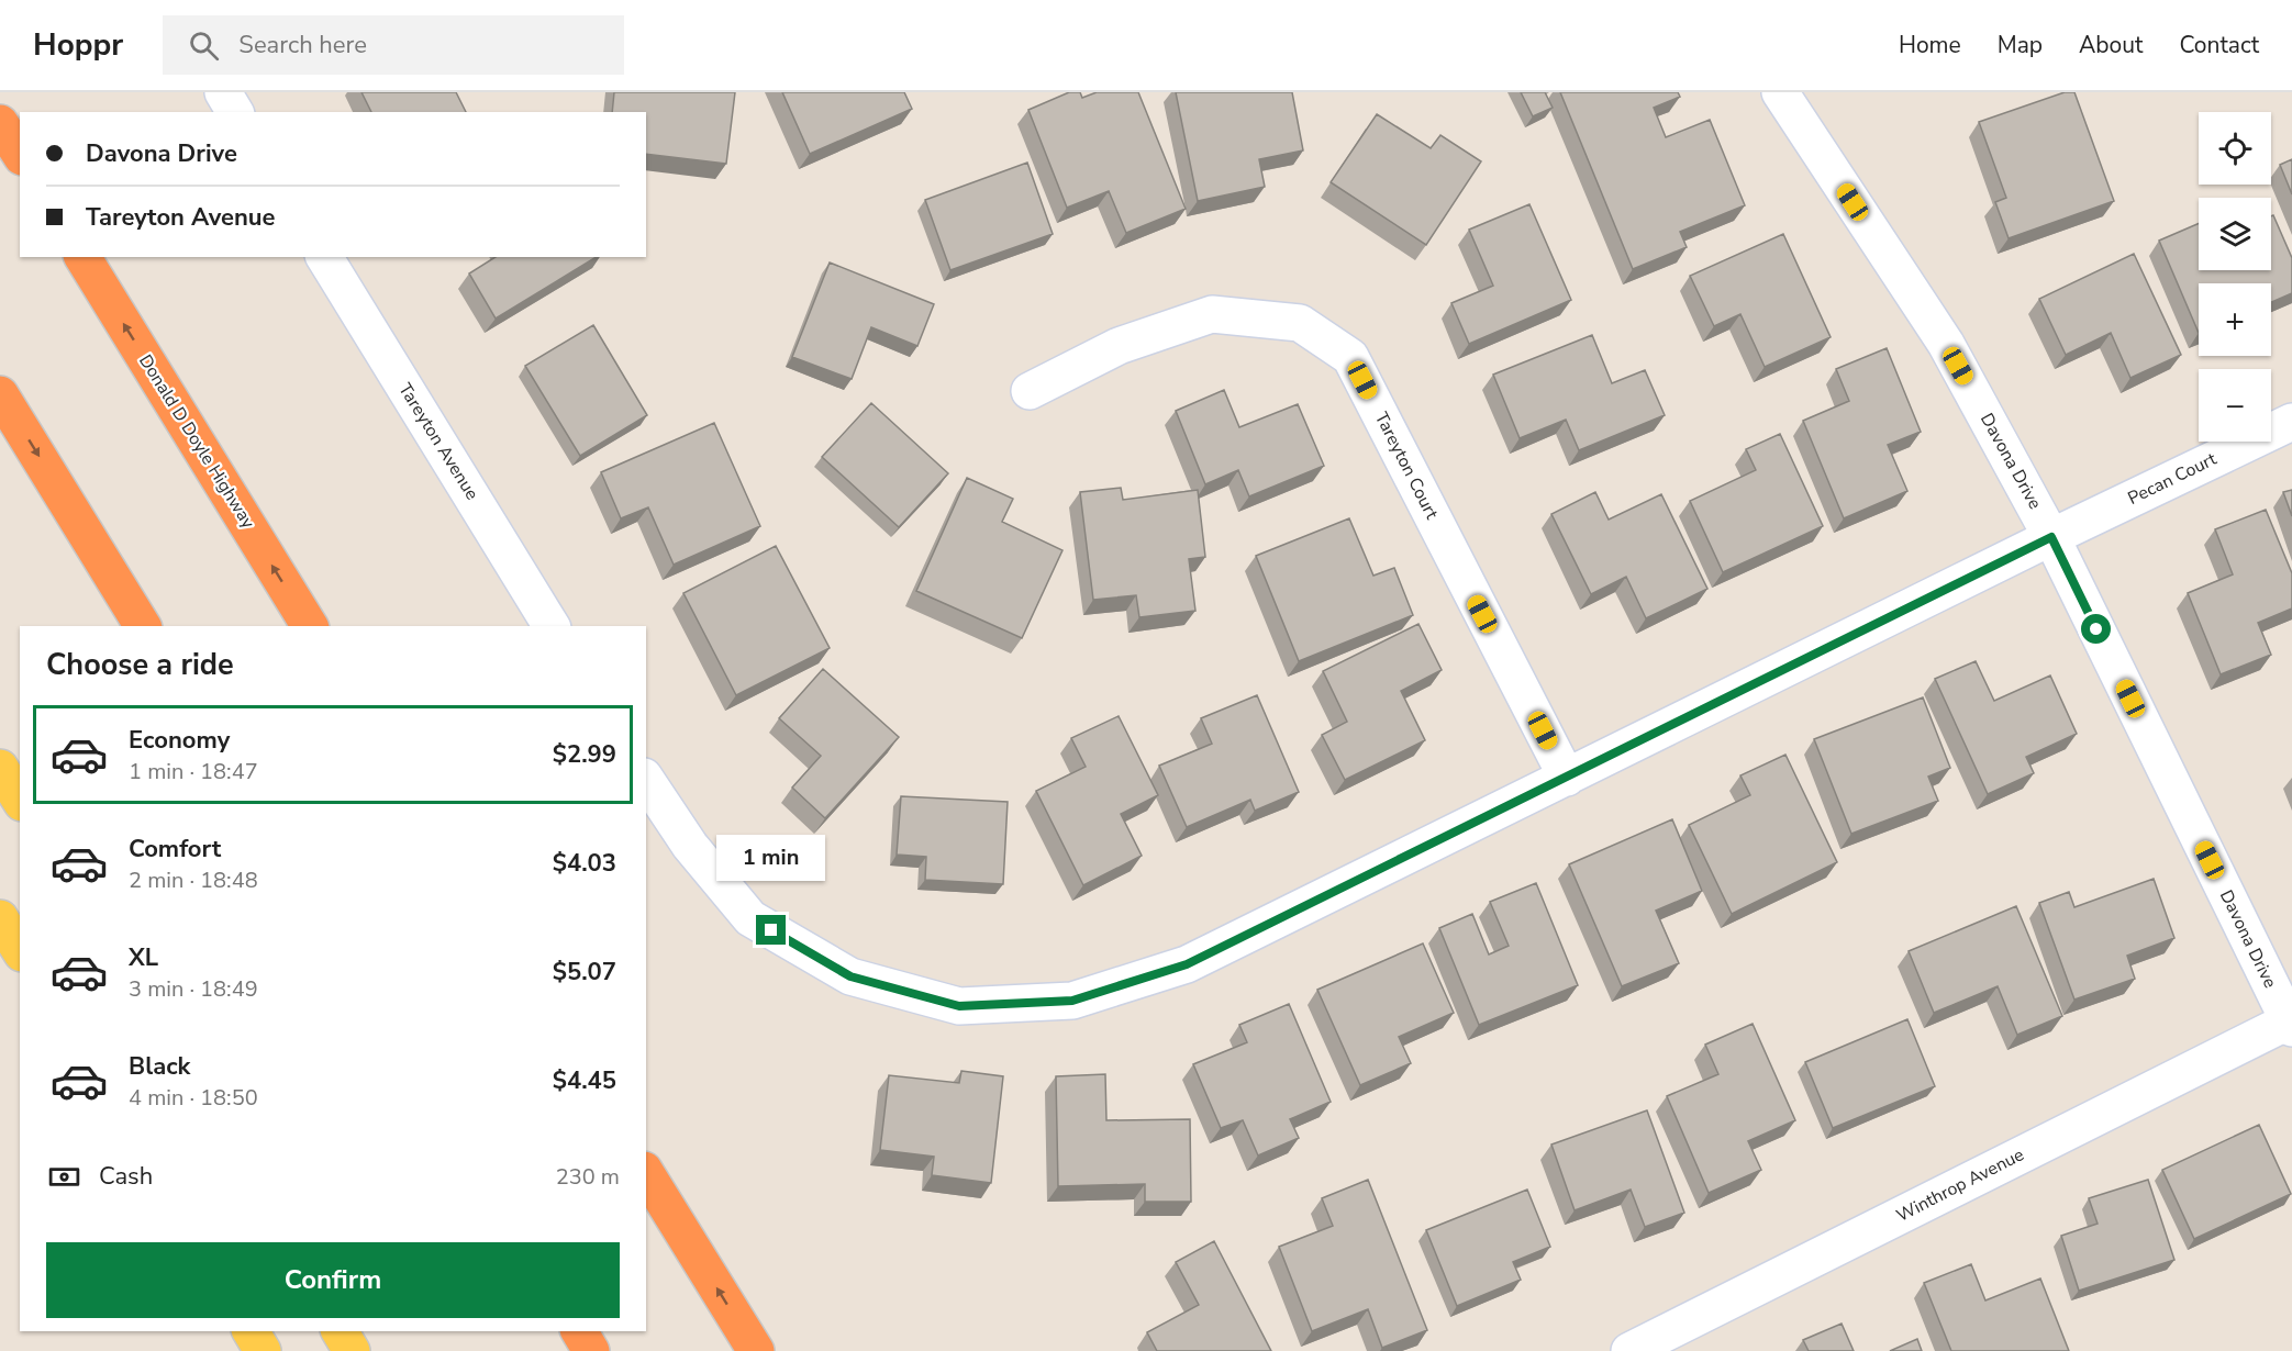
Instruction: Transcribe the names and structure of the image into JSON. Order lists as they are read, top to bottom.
{
  "streets": {
    "highway": ["Donald D Doyle Highway"],
    "street": [
      "Tareyton Avenue",
      "Davona Drive",
      "Tareyton Court",
      "Pecan Court",
      "Winthrop Avenue"
    ]
  },
  "crossings": [
    ["Davona Drive", "Pecan Court"],
    ["Davona Drive", "Winthrop Avenue"]
  ],
  "page": {
    "header": "Hoppr",
    "search": "Search here",
    "nav": [
      "Home",
      "Map",
      "About",
      "Contact"
    ],
    "map_buttons": ["+", "−"],
    "banner": ["Davona Drive", "Tareyton Avenue"],
    "heading": "Choose a ride",
    "list": [
      {
        "name": "Economy",
        "note": "1 min · 18:47",
        "value": "$2.99"
      },
      {
        "name": "Comfort",
        "note": "2 min · 18:48",
        "value": "$4.03"
      },
      {
        "name": "XL",
        "note": "3 min · 18:49",
        "value": "$5.07"
      },
      {
        "name": "Black",
        "note": "4 min · 18:50",
        "value": "$4.45"
      }
    ],
    "bubble": "1 min",
    "pay": ["Cash", "230 m"],
    "buttons": "Confirm"
  }
}
